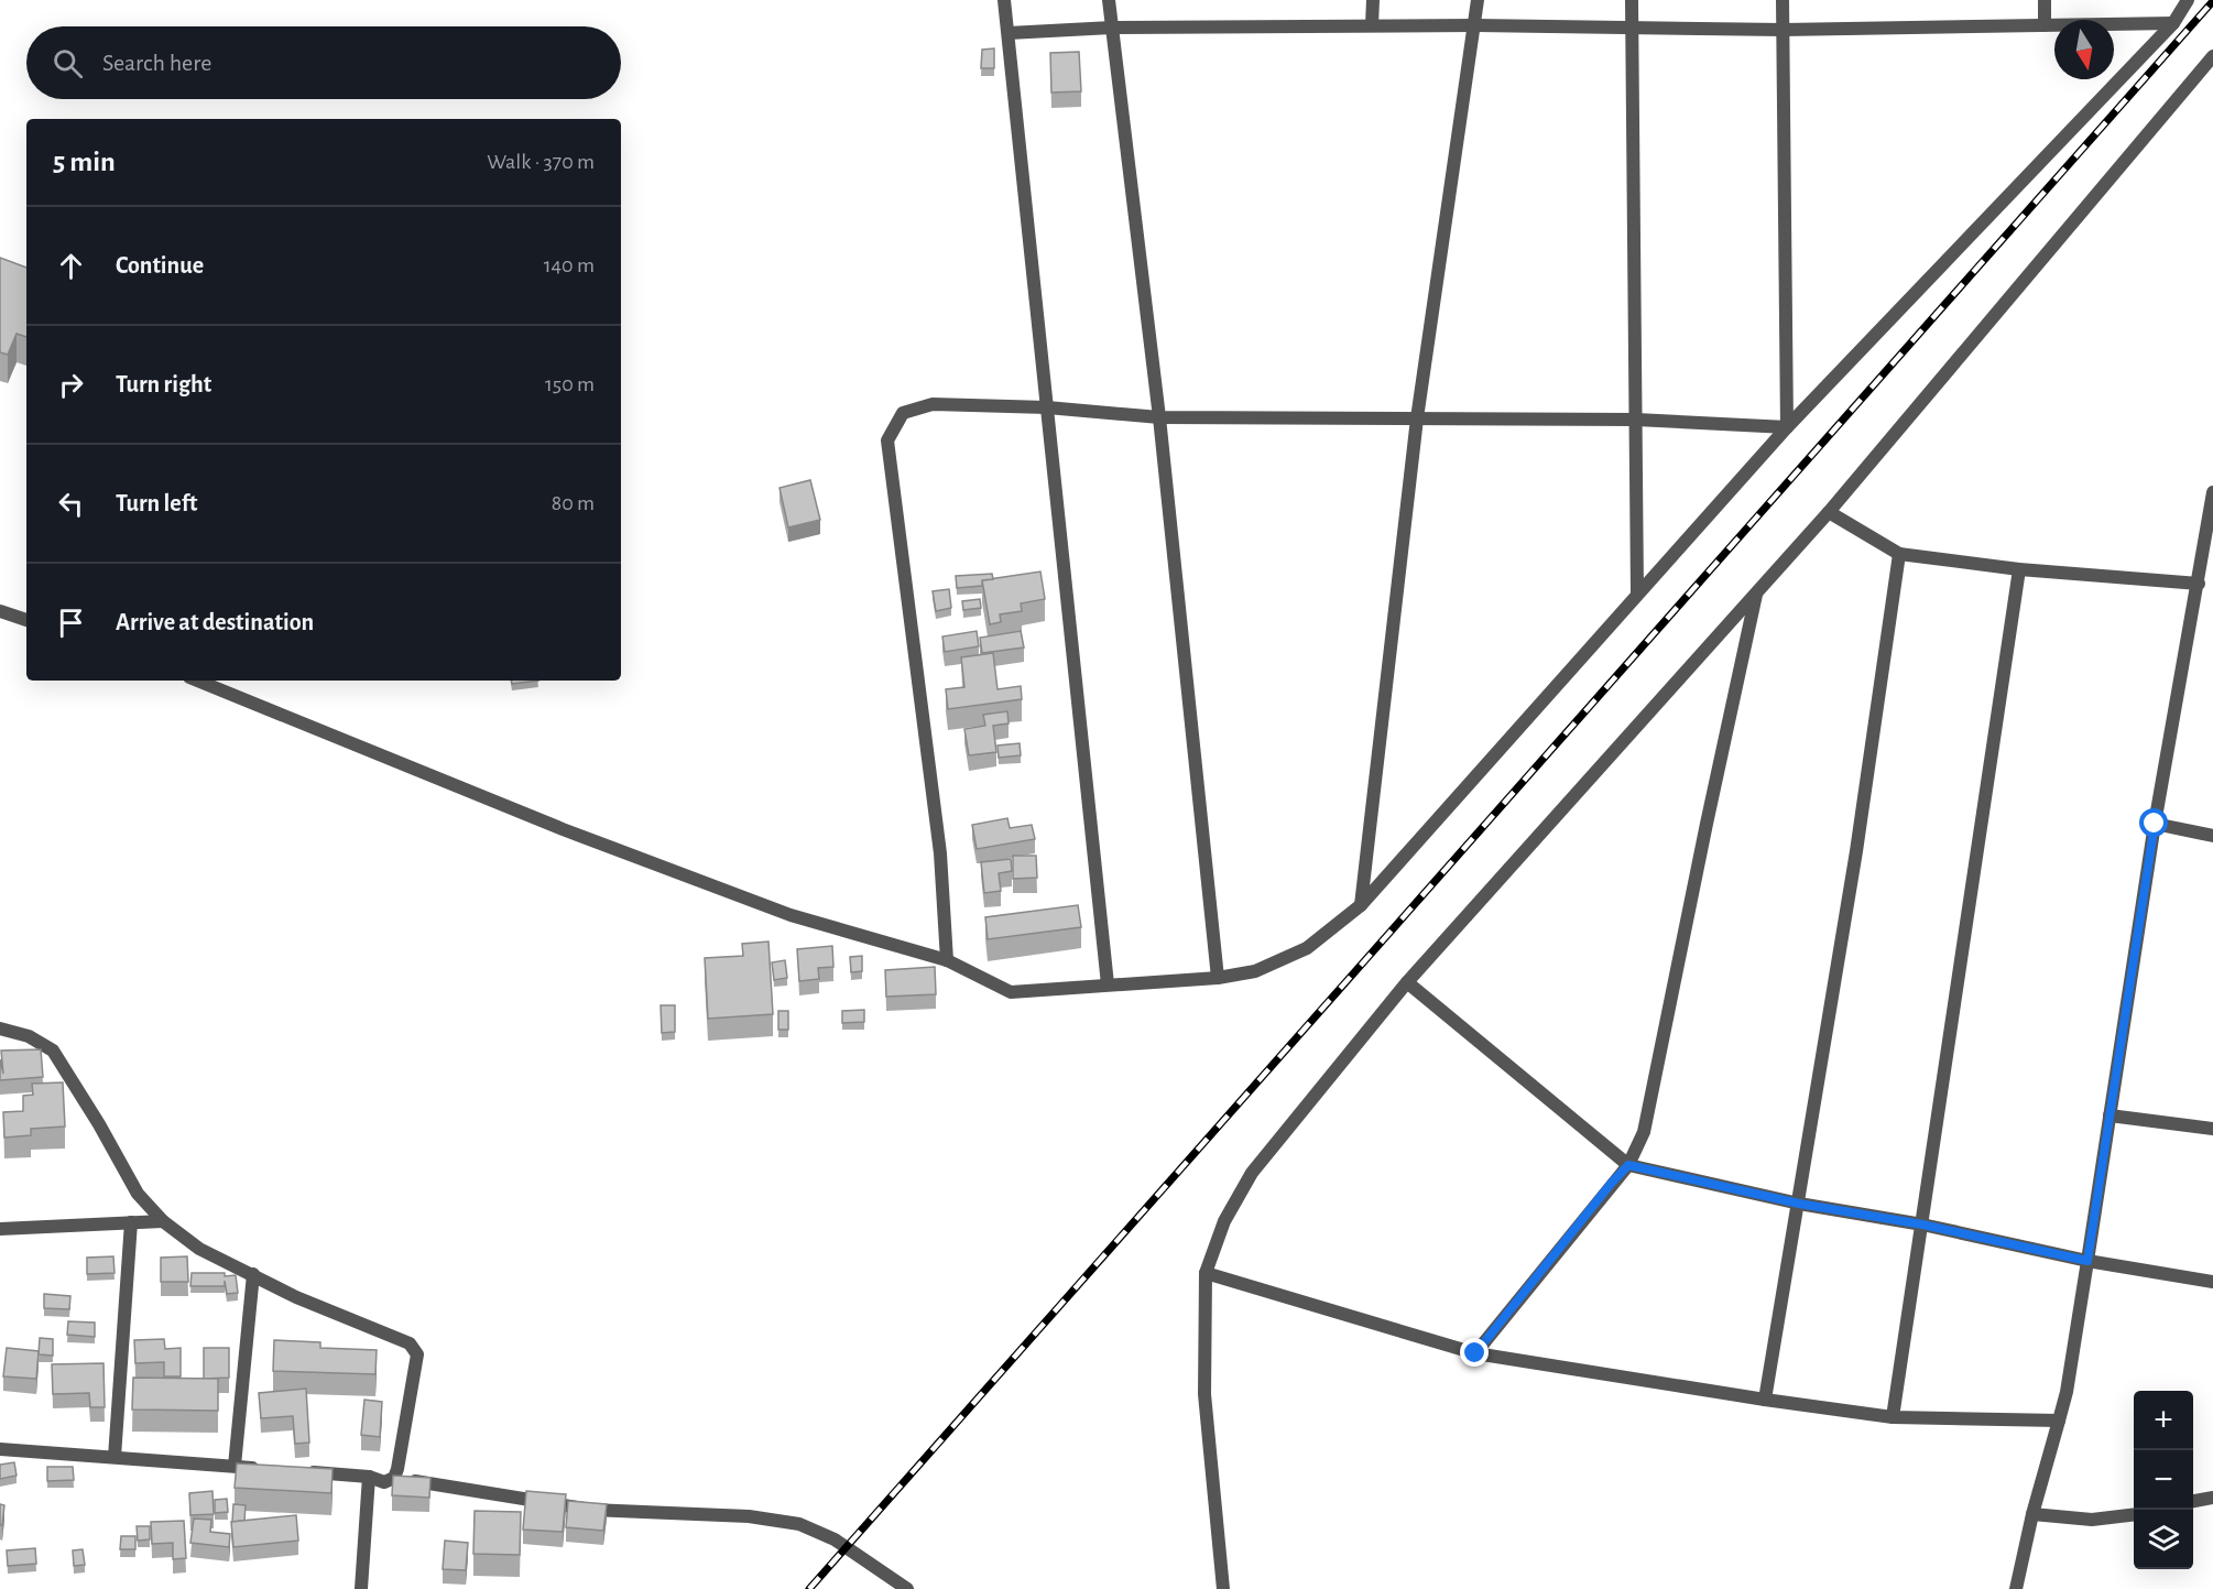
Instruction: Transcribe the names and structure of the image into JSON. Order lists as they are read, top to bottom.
{
  "north": "bottom",
  "page": {
    "search": "Search here",
    "heading": ["5 min", "Walk · 370 m"],
    "list": [
      ["Continue", "140 m"],
      ["Turn right", "150 m"],
      ["Turn left", "80 m"],
      "Arrive at destination"
    ],
    "map_buttons": ["+", "−"]
  }
}
